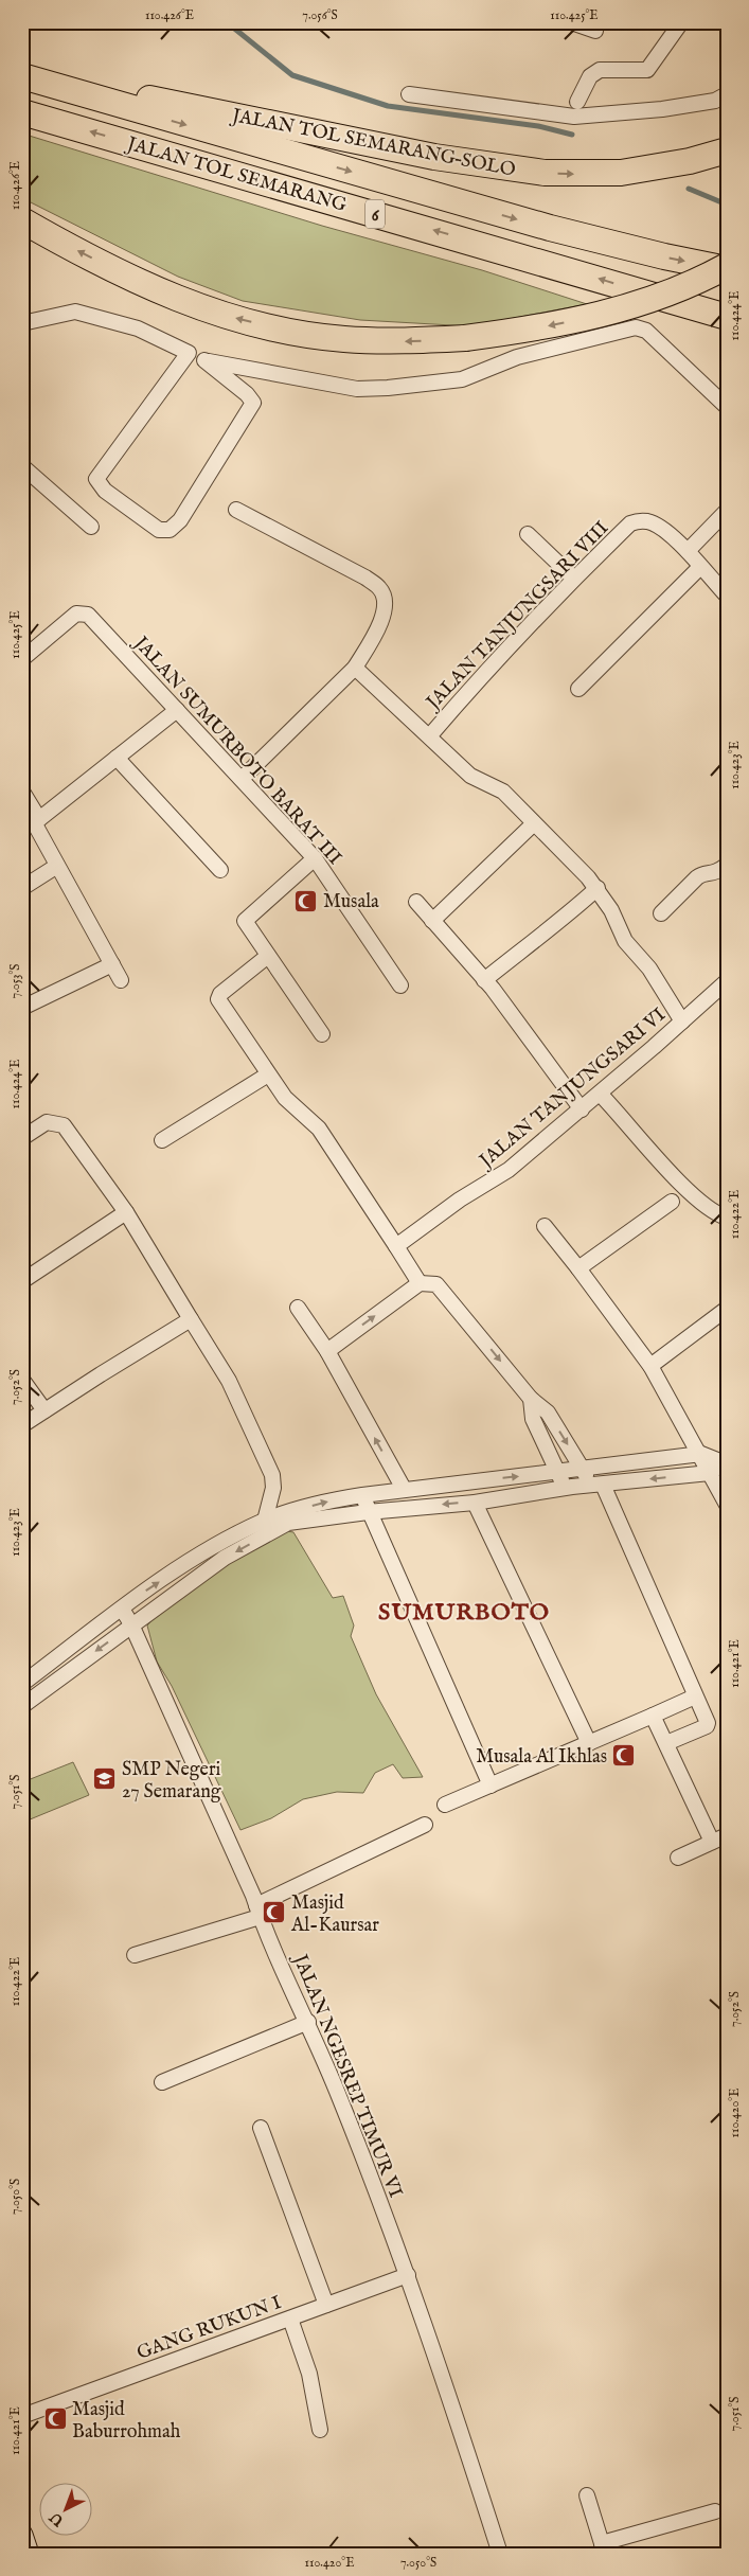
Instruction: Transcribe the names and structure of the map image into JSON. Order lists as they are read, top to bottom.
{
  "streets": {
    "highway": ["JALAN TOL SEMARANG–SOLO", "JALAN TOL SEMARANG", "6"],
    "street": [
      "JALAN TANJUNGSARI VIII",
      "JALAN SUMURBOTO BARAT III",
      "JALAN TANJUNGSARI VI",
      "JALAN NGESREP TIMUR VI",
      "GANG RUKUN I"
    ]
  },
  "crossings": [
    ["JALAN TOL SEMARANG–SOLO", "JALAN TOL SEMARANG"],
    ["JALAN TOL SEMARANG", "6"],
    ["JALAN NGESREP TIMUR VI", "GANG RUKUN I"]
  ],
  "districts": ["SUMURBOTO"],
  "places": {
    "mosque": [
      "Musala",
      "Musala Al Ikhlas",
      "Masjid Al-Kaursar",
      "Masjid Baburrohmah"
    ],
    "school or university": ["SMP Negeri 27 Semarang"]
  },
  "north": "bottom left",
  "coordinates": [
    "110.426°E",
    "7.056°S",
    "110.425°E",
    "110.424°E",
    "110.423°E",
    "7.053°S",
    "110.422°E",
    "7.052°S",
    "110.421°E",
    "7.051°S",
    "110.420°E",
    "7.050°S"
  ]
}
